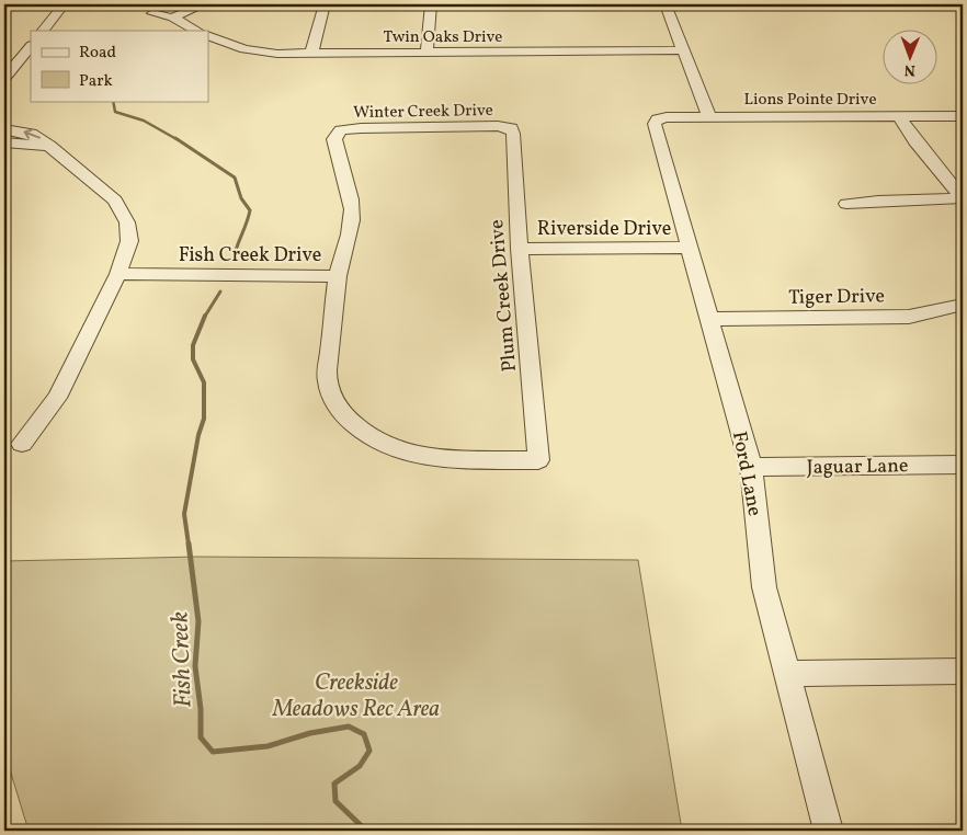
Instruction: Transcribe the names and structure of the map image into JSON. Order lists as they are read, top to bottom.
{
  "streets": {
    "street": [
      "Twin Oaks Drive",
      "Lions Pointe Drive",
      "Winter Creek Drive",
      "Riverside Drive",
      "Fish Creek Drive",
      "Plum Creek Drive",
      "Tiger Drive",
      "Jaguar Lane",
      "Ford Lane"
    ]
  },
  "crossings": [
    ["Lions Pointe Drive", "Ford Lane"],
    ["Winter Creek Drive", "Fish Creek Drive"],
    ["Winter Creek Drive", "Plum Creek Drive"],
    ["Riverside Drive", "Plum Creek Drive"],
    ["Riverside Drive", "Ford Lane"],
    ["Fish Creek Drive", "Plum Creek Drive"],
    ["Tiger Drive", "Ford Lane"],
    ["Jaguar Lane", "Ford Lane"]
  ],
  "water": ["Fish Creek"],
  "parks": ["Creekside Meadows Rec Area"],
  "legend": ["Road", "Park"],
  "north": "bottom"
}
